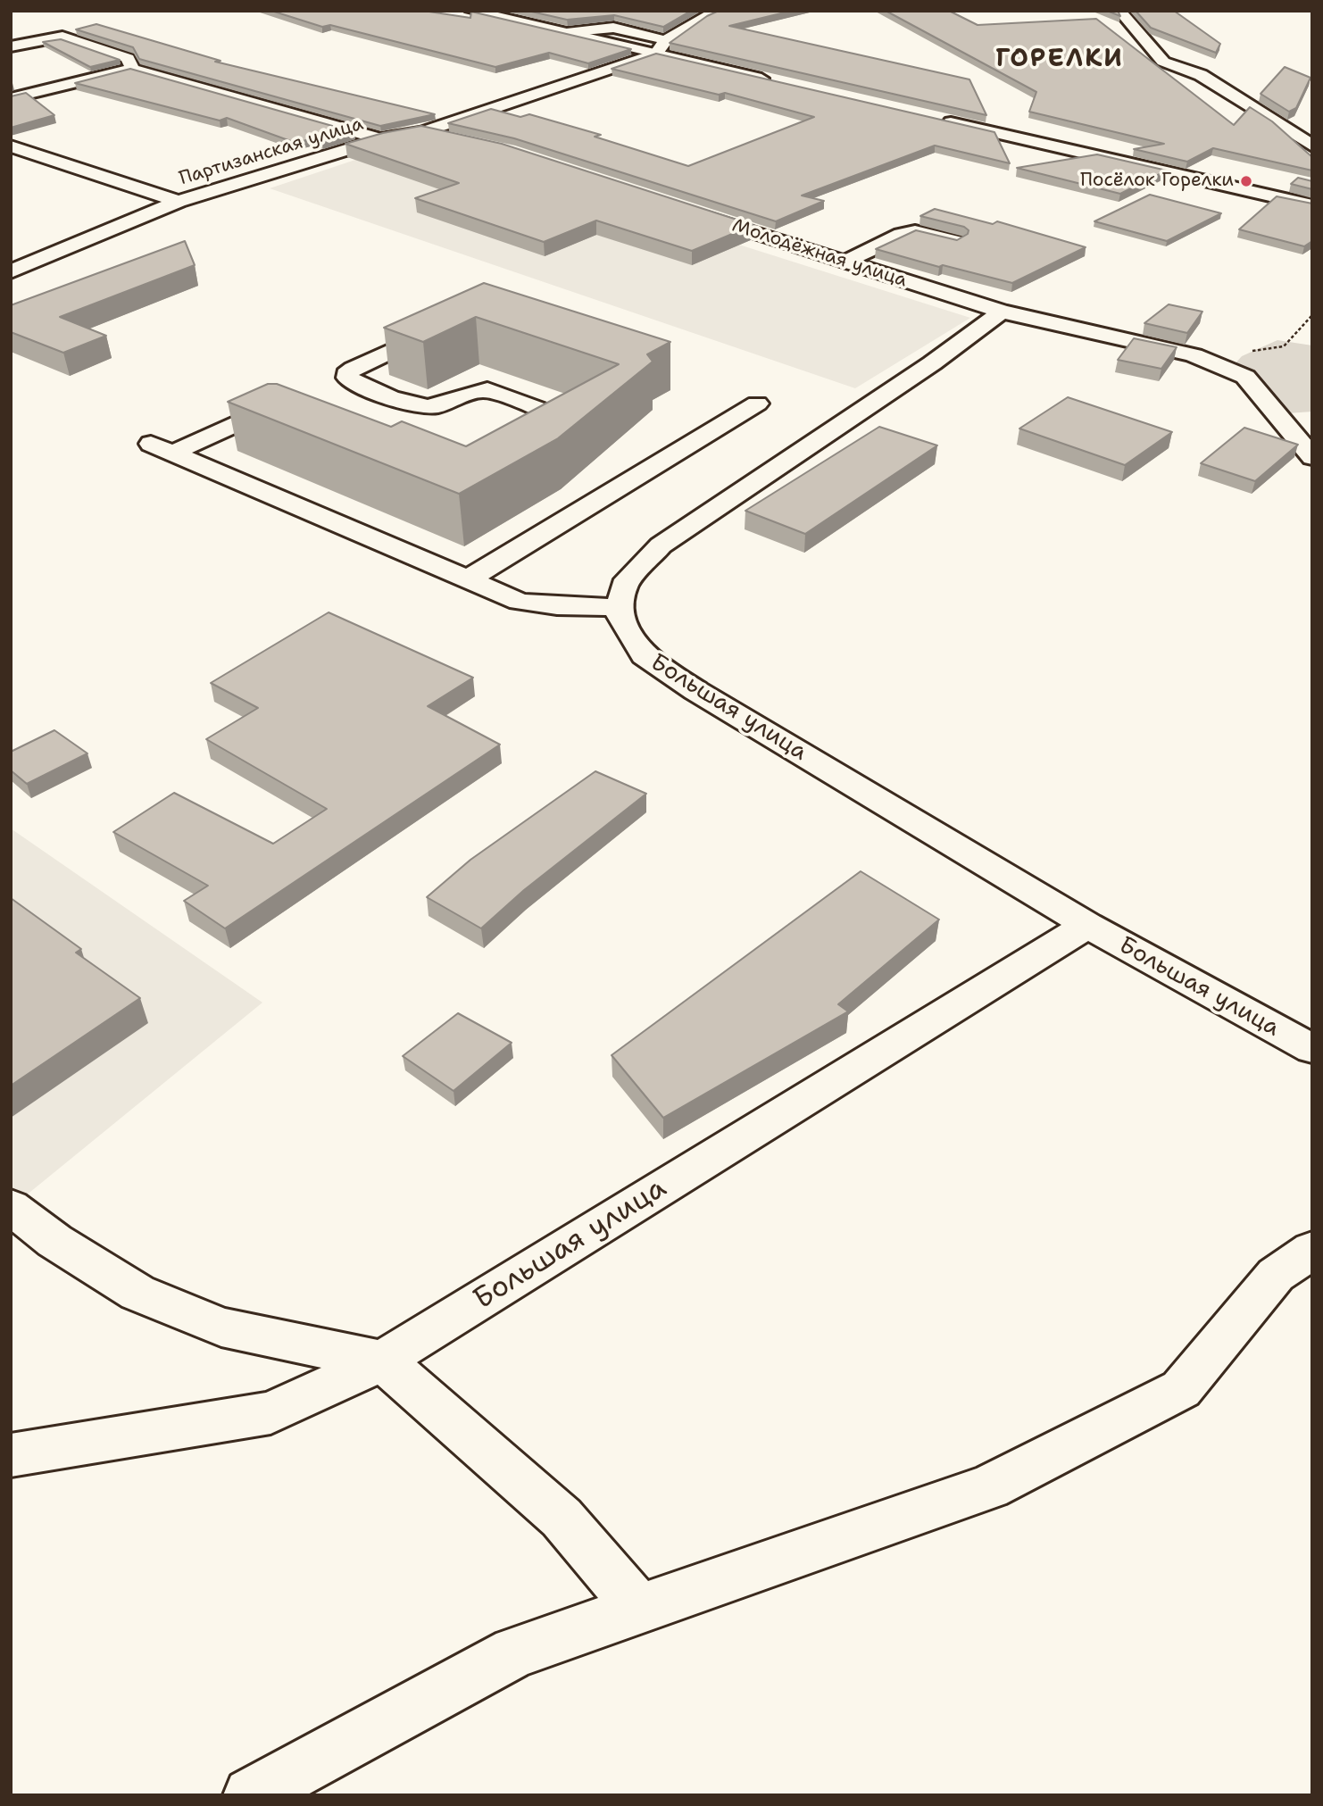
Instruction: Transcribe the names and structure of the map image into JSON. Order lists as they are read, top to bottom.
{
  "streets": {
    "street": ["Партизанская улица", "Молодёжная улица", "Большая улица"]
  },
  "districts": ["ГОРЕЛКИ"],
  "places": ["Посёлок Горелки"]
}
